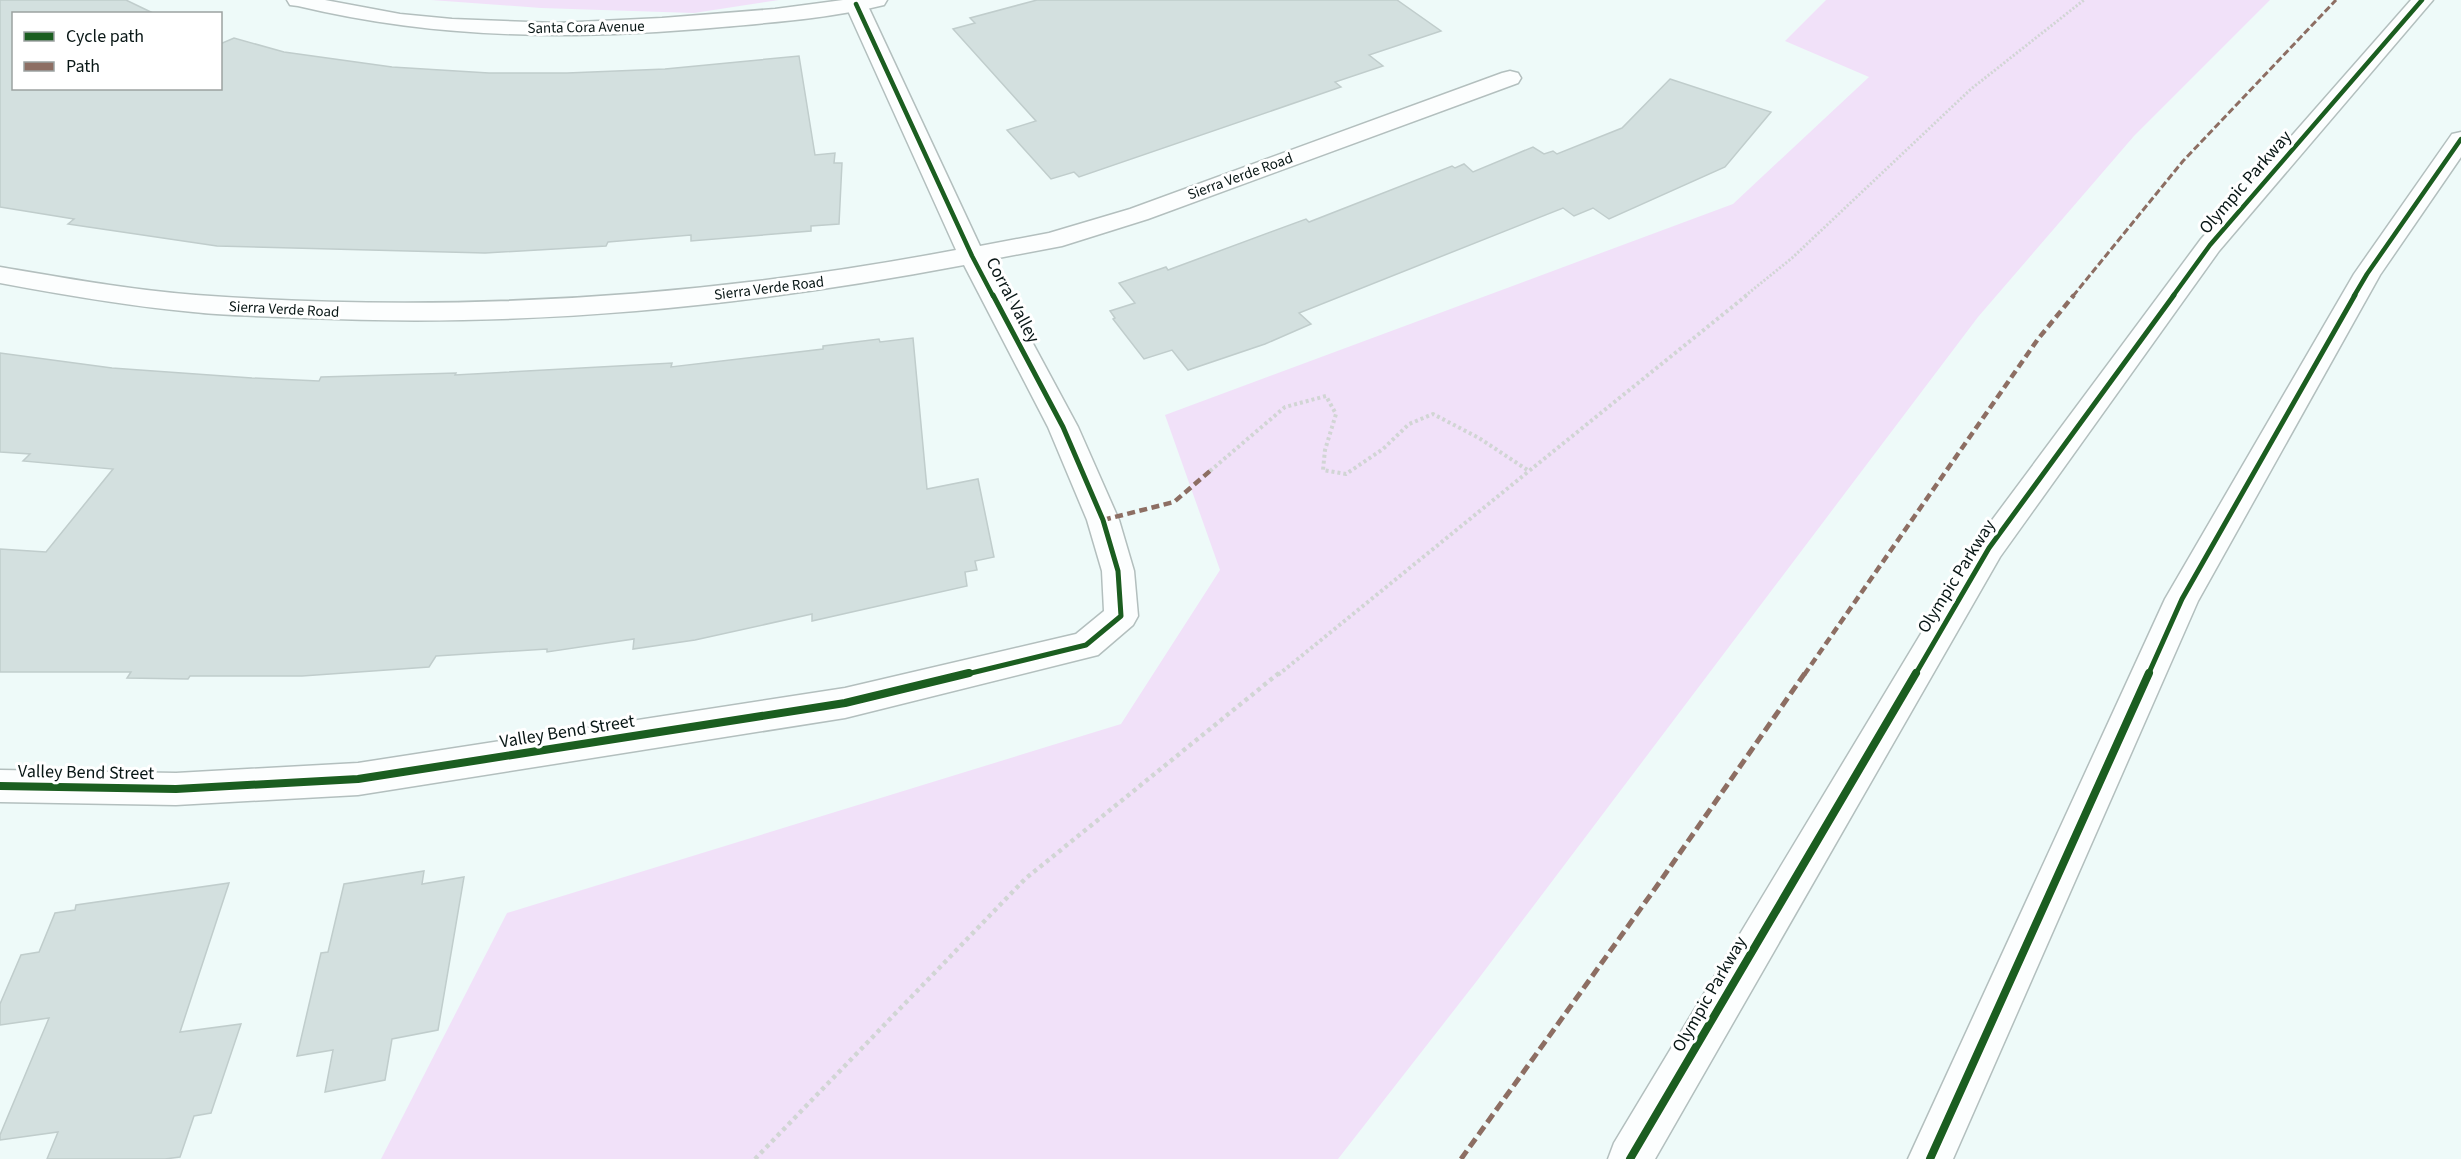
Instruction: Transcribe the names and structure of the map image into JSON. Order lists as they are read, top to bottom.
{
  "streets": {
    "street": [
      "Santa Cora Avenue",
      "Sierra Verde Road",
      "Olympic Parkway",
      "Corral Valley",
      "Valley Bend Street"
    ]
  },
  "crossings": [
    ["Santa Cora Avenue", "Corral Valley"],
    ["Sierra Verde Road", "Corral Valley"],
    ["Corral Valley", "Valley Bend Street"]
  ],
  "legend": ["Cycle path", "Path"]
}
